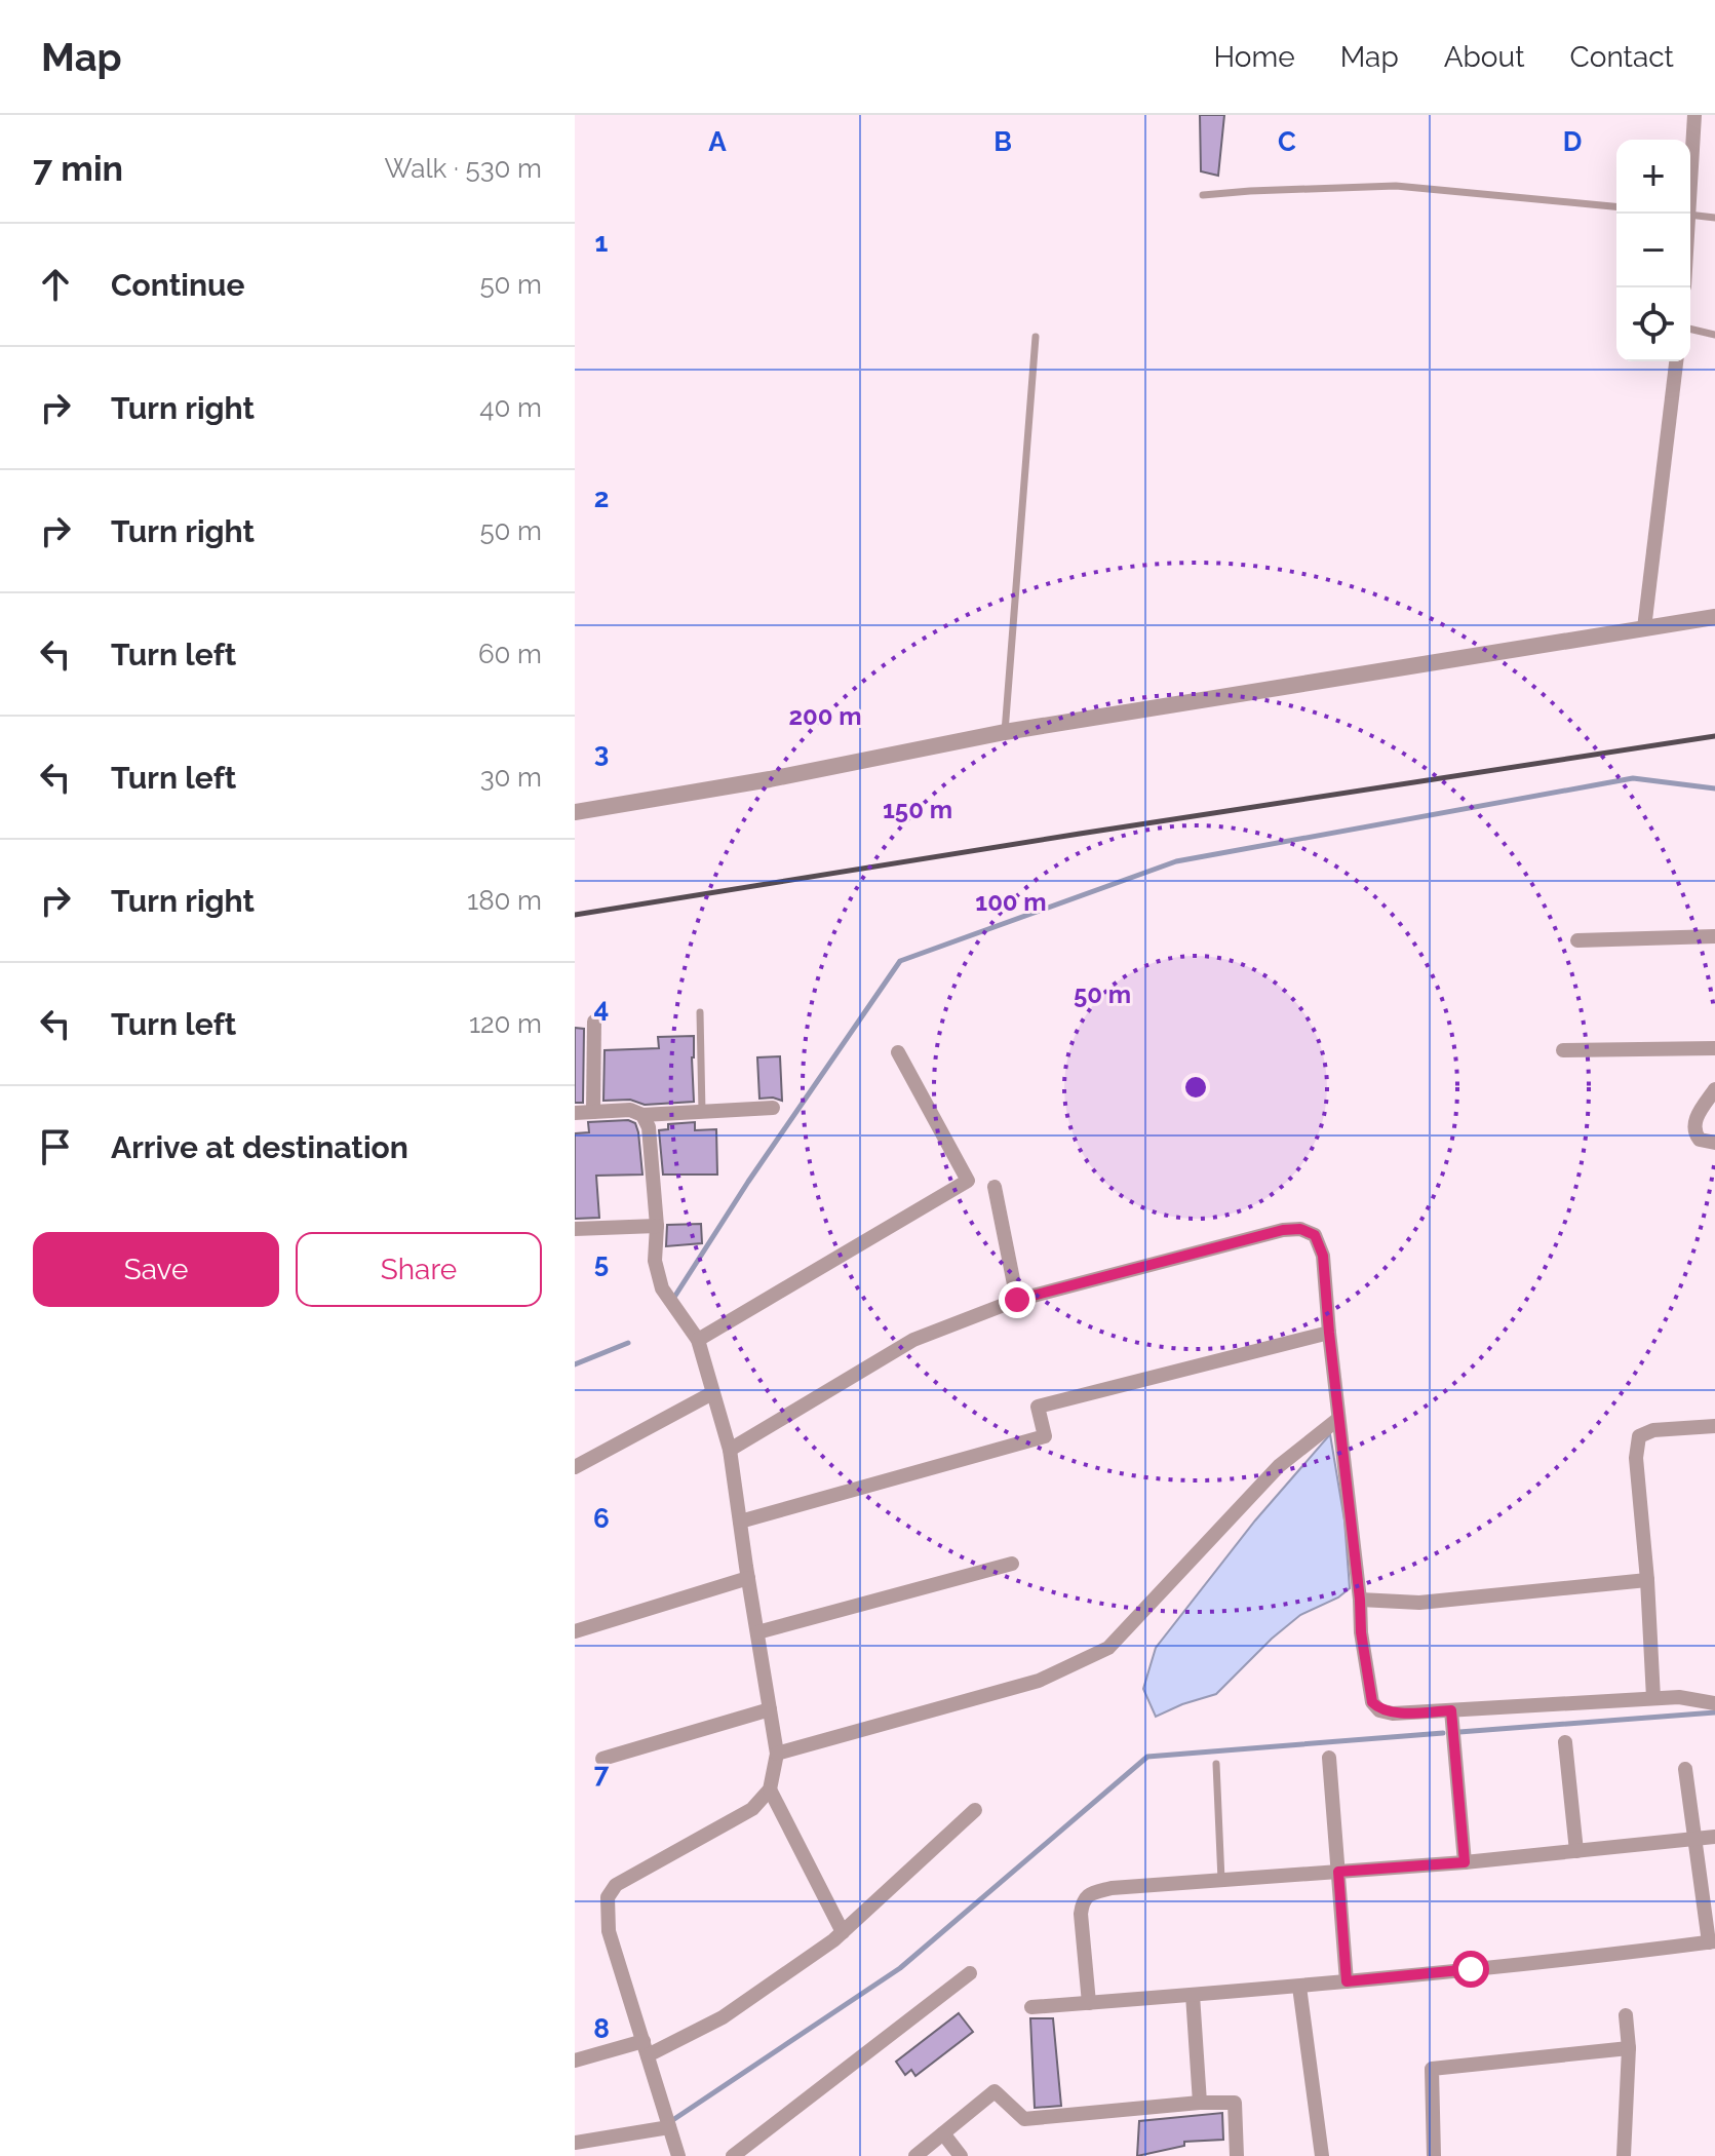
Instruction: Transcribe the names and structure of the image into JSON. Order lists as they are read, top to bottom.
{
  "page": {
    "header": "Map",
    "nav": [
      "Home",
      "Map",
      "About",
      "Contact"
    ],
    "heading": ["7 min", "Walk · 530 m"],
    "map_buttons": ["+", "−"],
    "list": [
      ["Continue", "50 m"],
      ["Turn right", "40 m"],
      ["Turn right", "50 m"],
      ["Turn left", "60 m"],
      ["Turn left", "30 m"],
      ["Turn right", "180 m"],
      ["Turn left", "120 m"],
      "Arrive at destination"
    ],
    "buttons": ["Save", "Share"]
  },
  "grid": {
    "columns": [
      "A",
      "B",
      "C",
      "D"
    ],
    "rows": [
      "1",
      "2",
      "3",
      "4",
      "5",
      "6",
      "7",
      "8"
    ]
  },
  "rings": [
    "200 m",
    "150 m",
    "100 m",
    "50 m"
  ]
}
